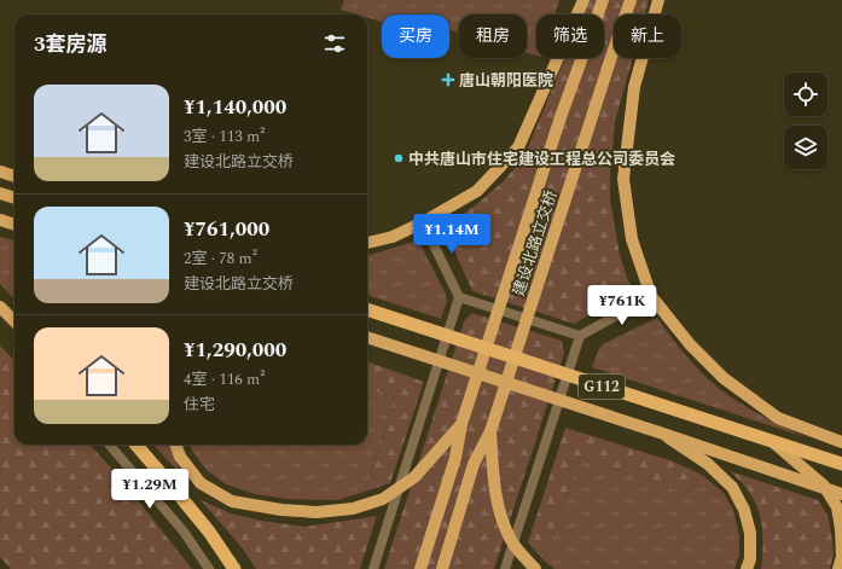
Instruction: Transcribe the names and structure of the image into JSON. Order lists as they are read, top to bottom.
{
  "streets": {
    "highway": ["G112"],
    "main road": ["建设北路立交桥"]
  },
  "places": {
    "health": ["唐山朝阳医院"],
    "other": ["中共唐山市住宅建设工程总公司委员会"]
  },
  "page": {
    "chip": [
      "买房",
      "租房",
      "筛选",
      "新上"
    ],
    "heading": "3套房源",
    "list": [
      {
        "name": "¥1,140,000",
        "note": "3室 · 113 m² · 建设北路立交桥"
      },
      {
        "name": "¥761,000",
        "note": "2室 · 78 m² · 建设北路立交桥"
      },
      {
        "name": "¥1,290,000",
        "note": "4室 · 116 m² · 住宅"
      }
    ],
    "price": ["¥1.14M", "¥761K", "¥1.29M"]
  }
}
